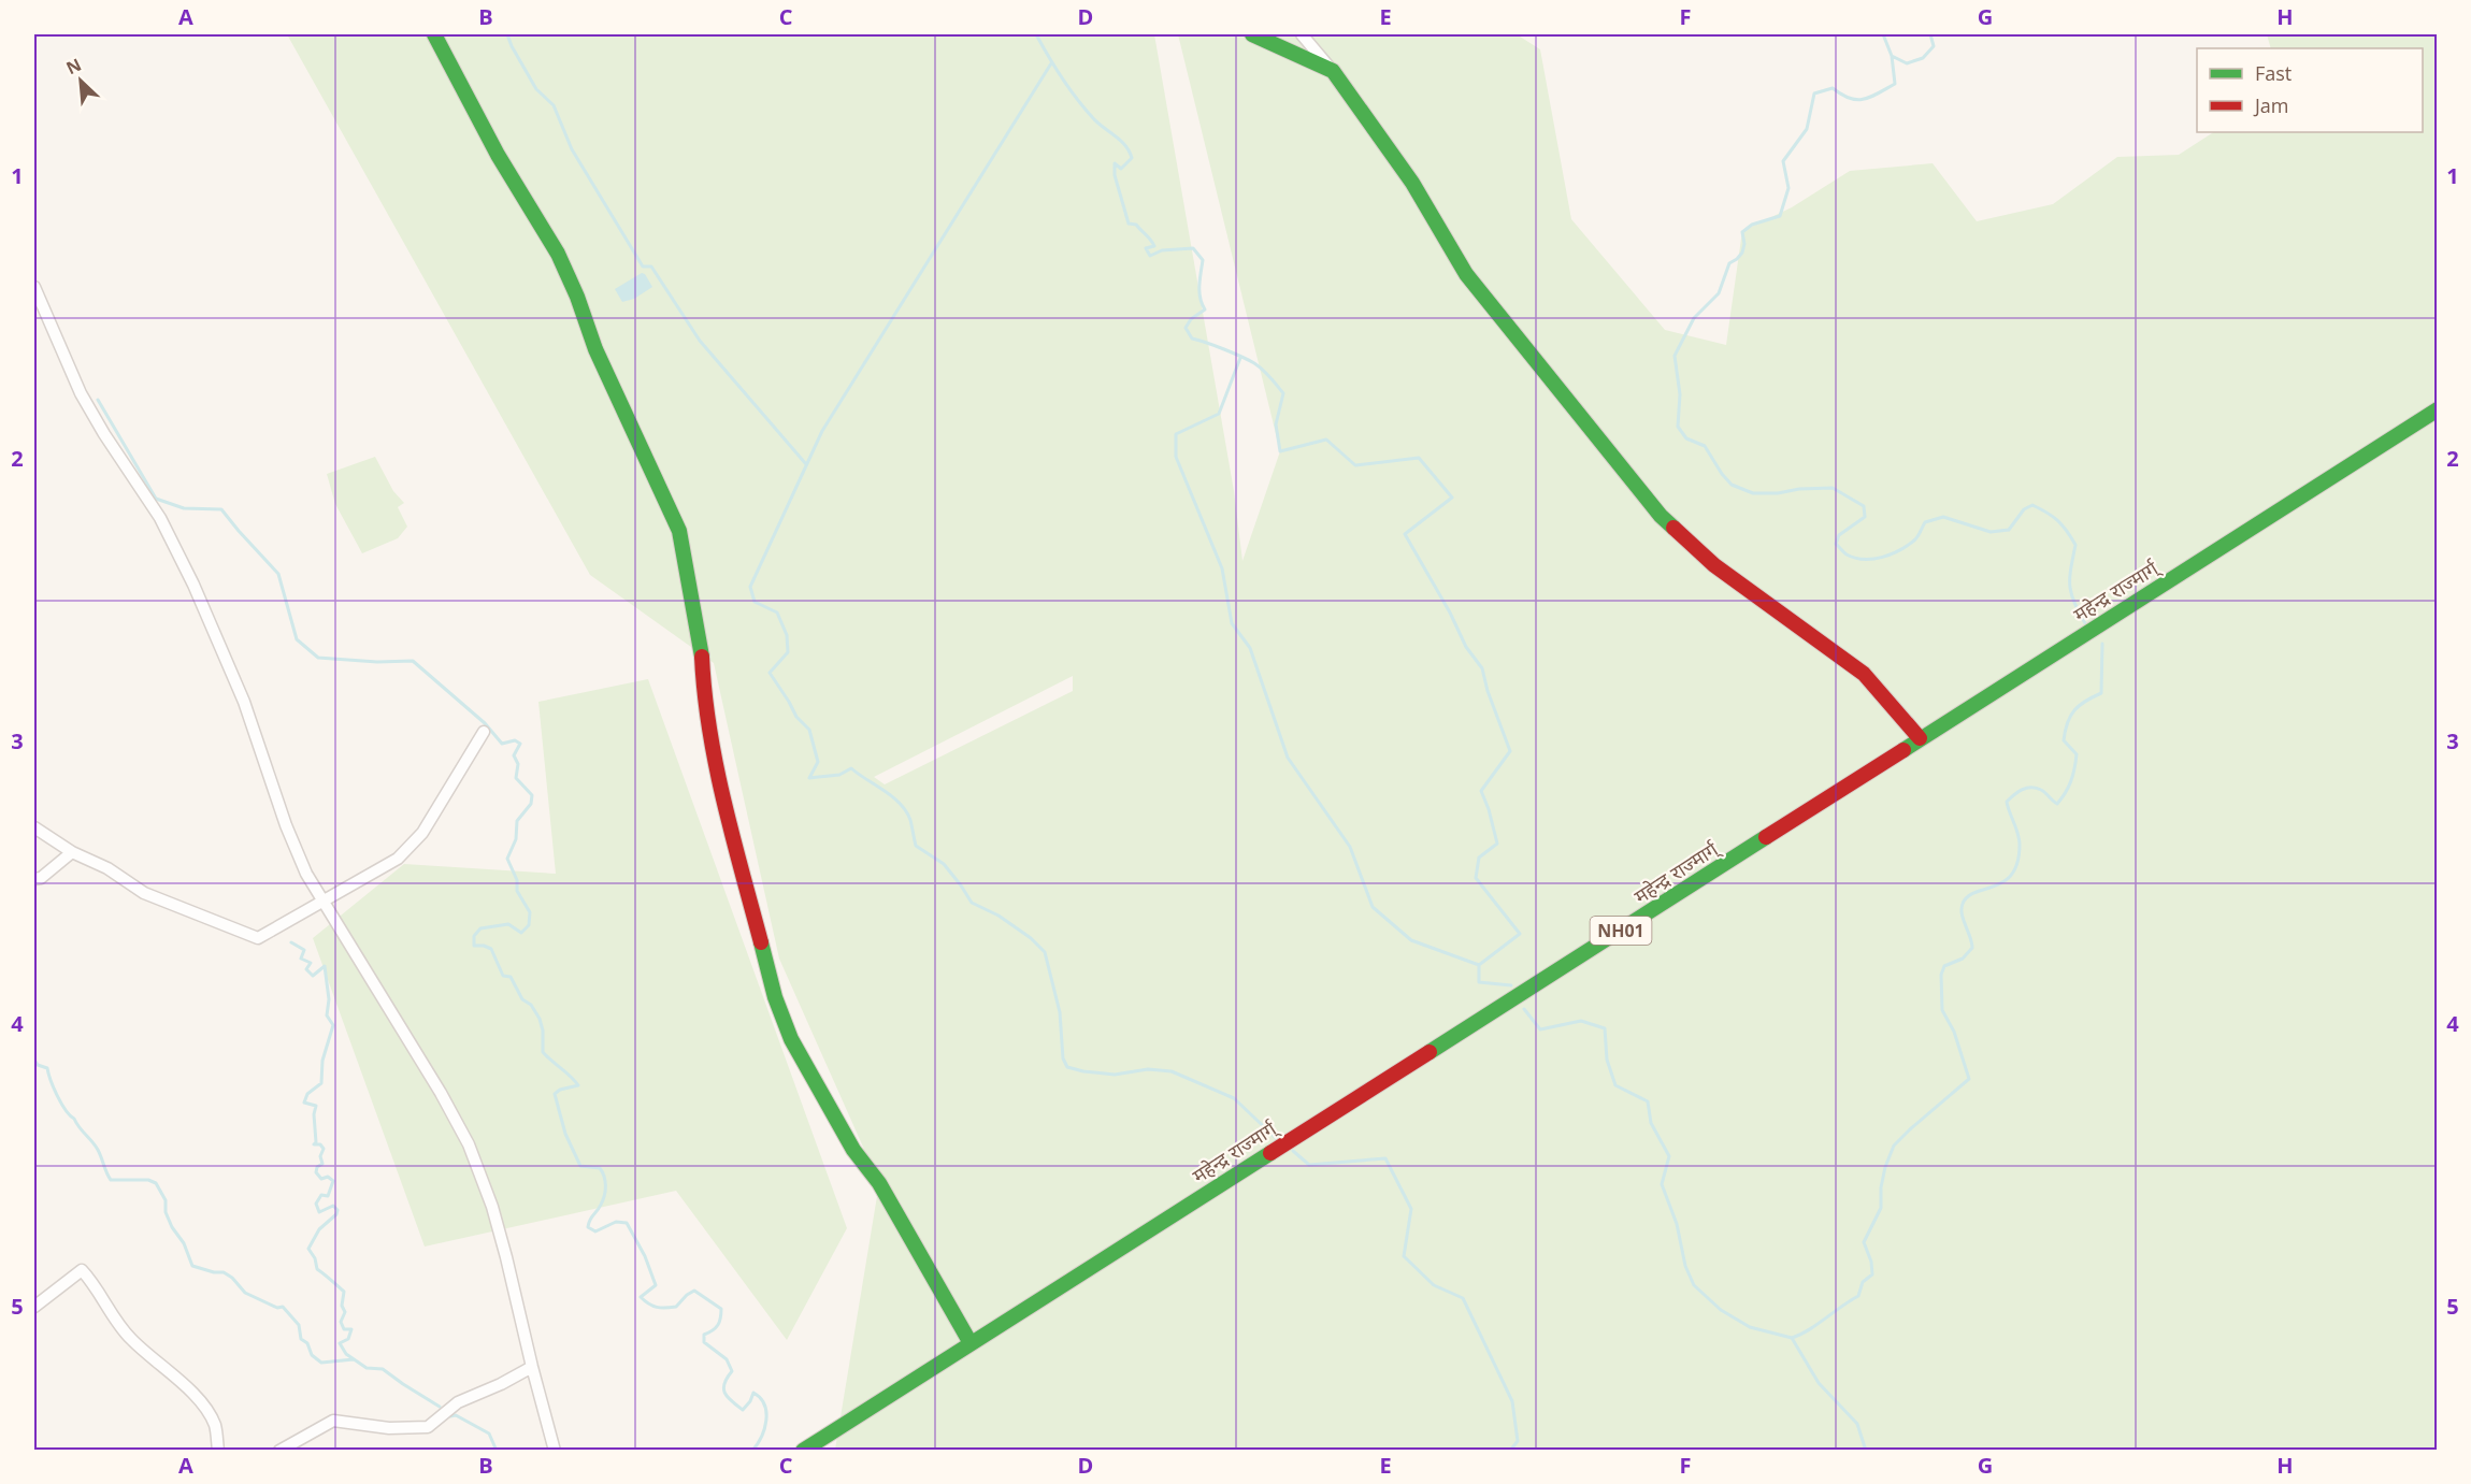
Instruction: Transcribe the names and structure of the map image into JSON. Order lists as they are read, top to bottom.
{
  "streets": {
    "main road": ["महेन्द्र राज्मार्ग्", "NH01"]
  },
  "legend": ["Fast", "Jam"],
  "north": "top left",
  "grid": {
    "columns": [
      "A",
      "B",
      "C",
      "D",
      "E",
      "F",
      "G",
      "H"
    ],
    "rows": [
      "1",
      "2",
      "3",
      "4",
      "5"
    ]
  }
}
